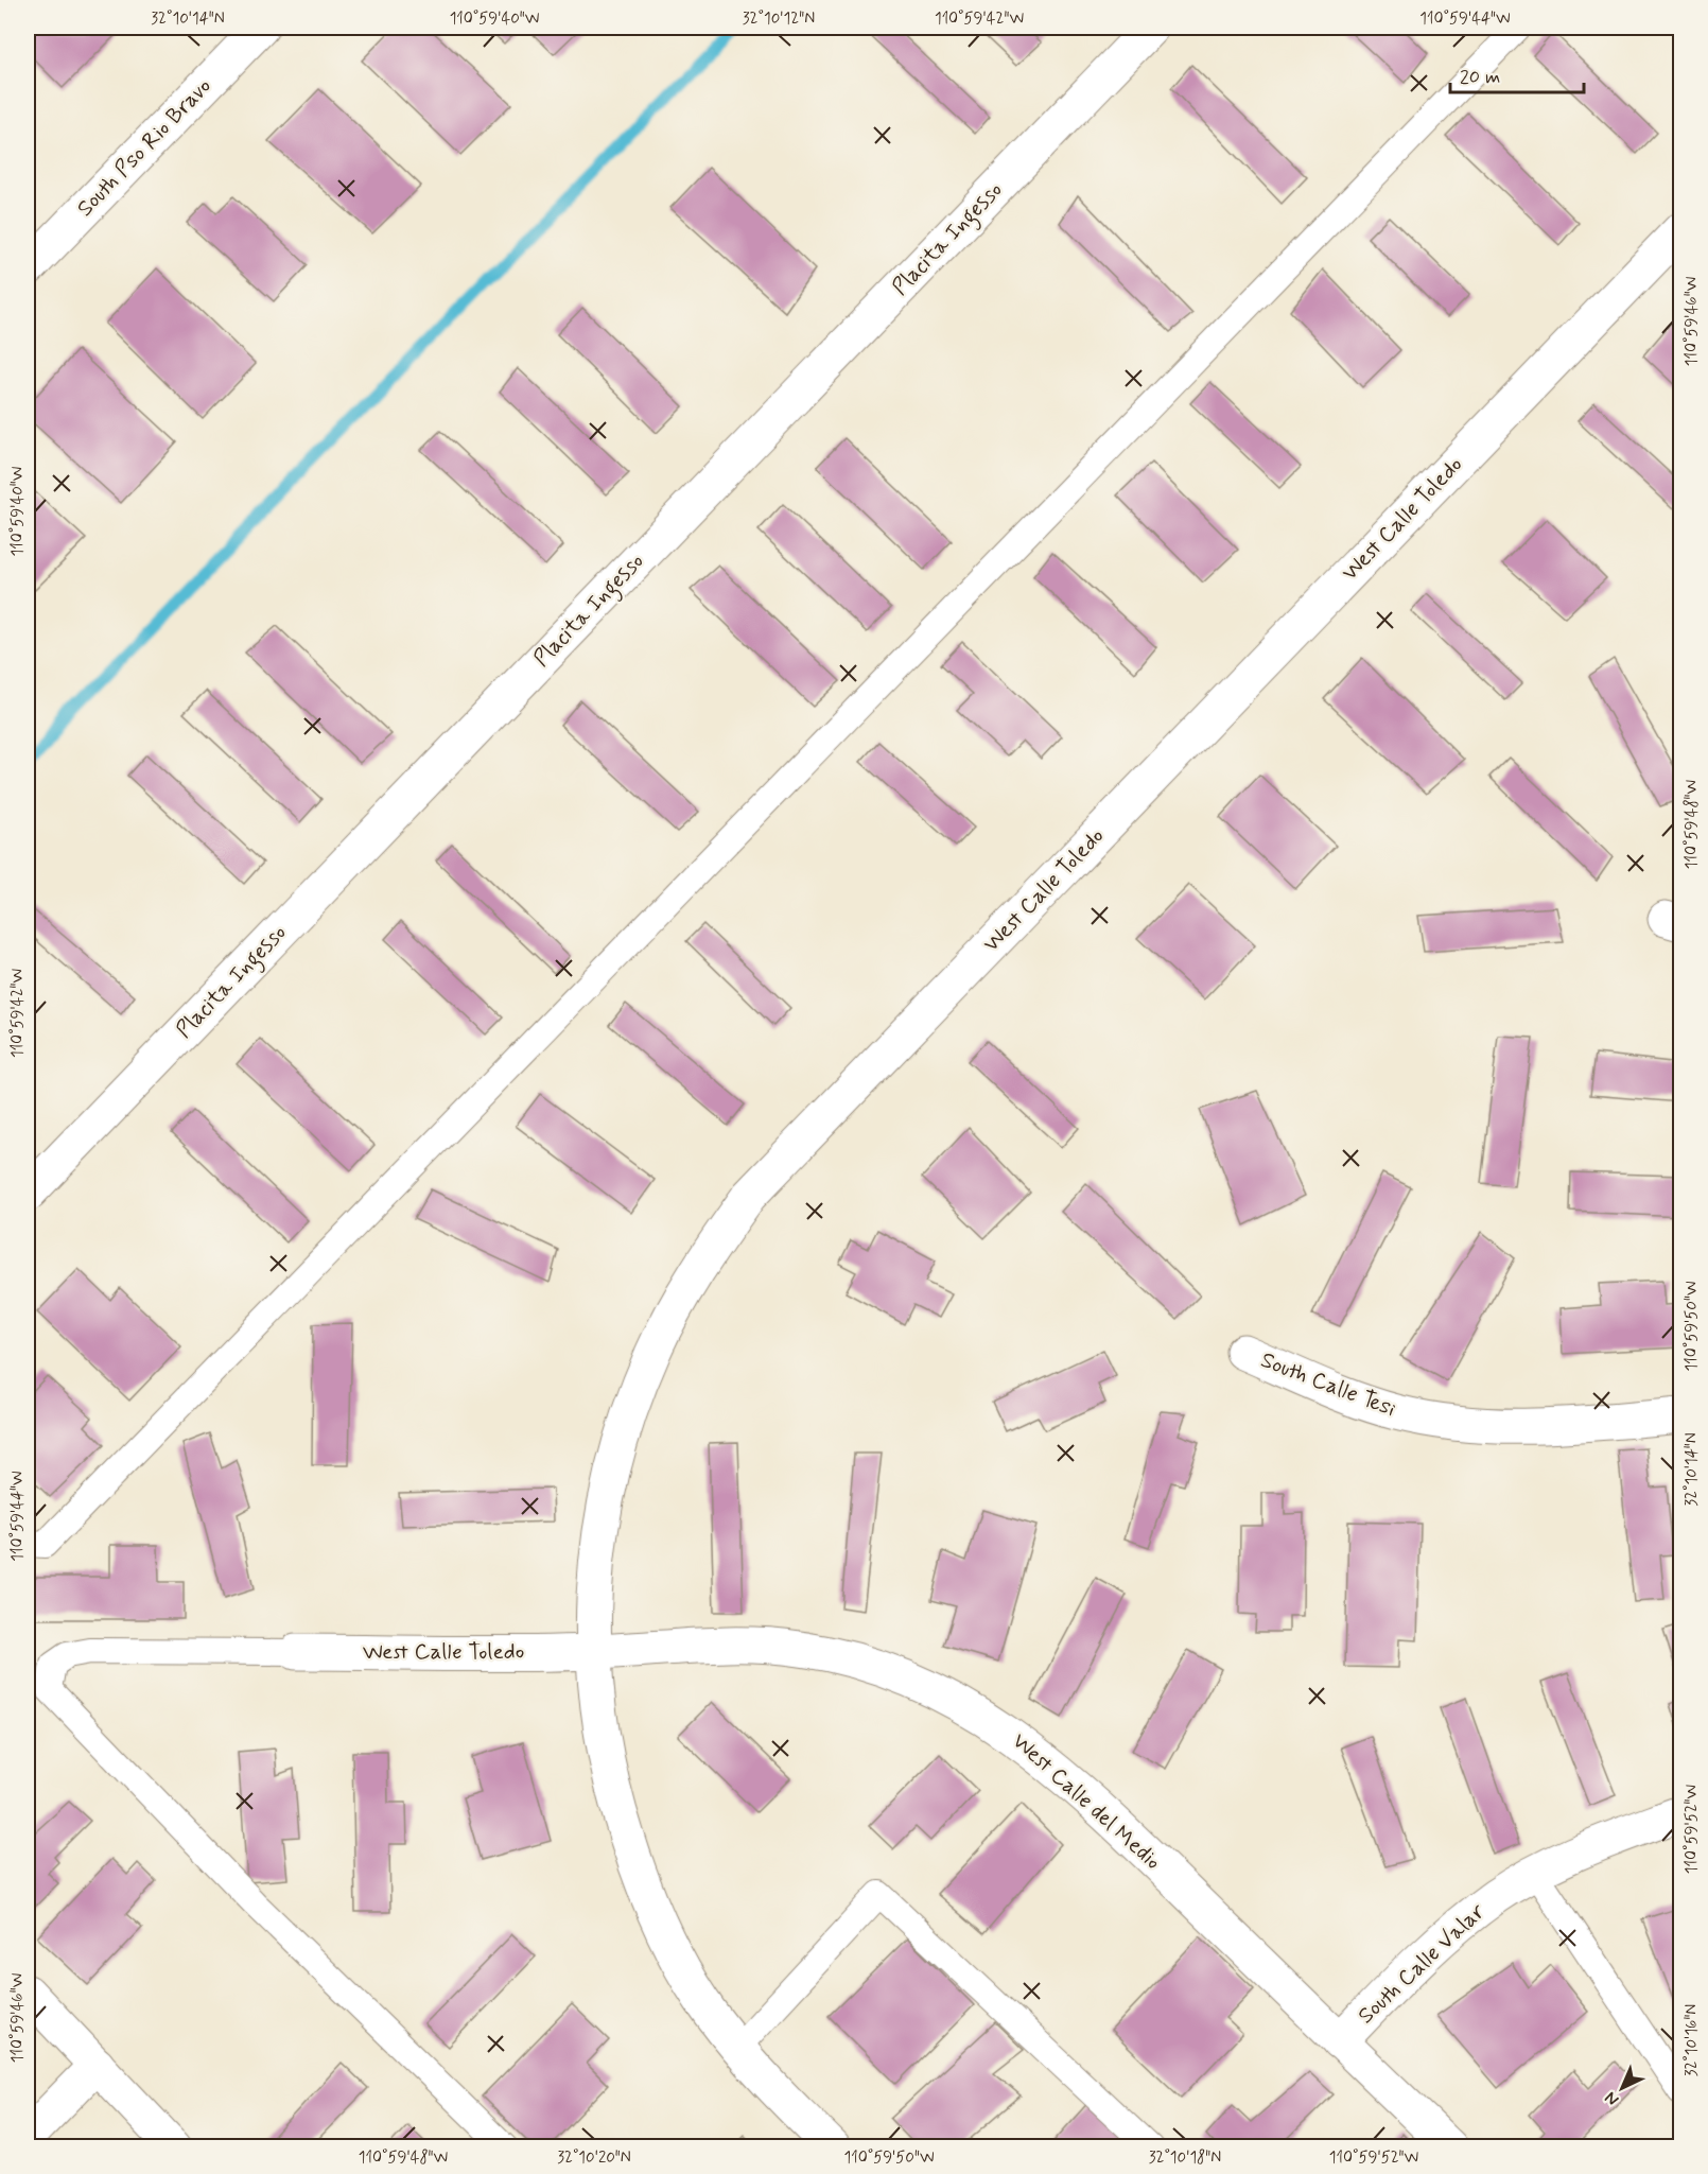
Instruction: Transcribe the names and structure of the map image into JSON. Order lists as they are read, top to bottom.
{
  "streets": {
    "street": [
      "South Pso Rio Bravo",
      "Placita Ingesso",
      "West Calle Toledo",
      "South Calle Tesi",
      "West Calle del Medio",
      "South Calle Valar"
    ]
  },
  "crossings": [
    ["West Calle Toledo", "West Calle del Medio"],
    ["West Calle del Medio", "South Calle Valar"]
  ],
  "scale_bar": "20 m",
  "north": "bottom left",
  "coordinates": [
    "32°10'14\"N",
    "110°59'40\"W",
    "32°10'12\"N",
    "110°59'42\"W",
    "110°59'44\"W",
    "110°59'46\"W",
    "110°59'48\"W",
    "110°59'50\"W",
    "110°59'52\"W",
    "32°10'16\"N",
    "32°10'20\"N",
    "32°10'18\"N"
  ]
}
